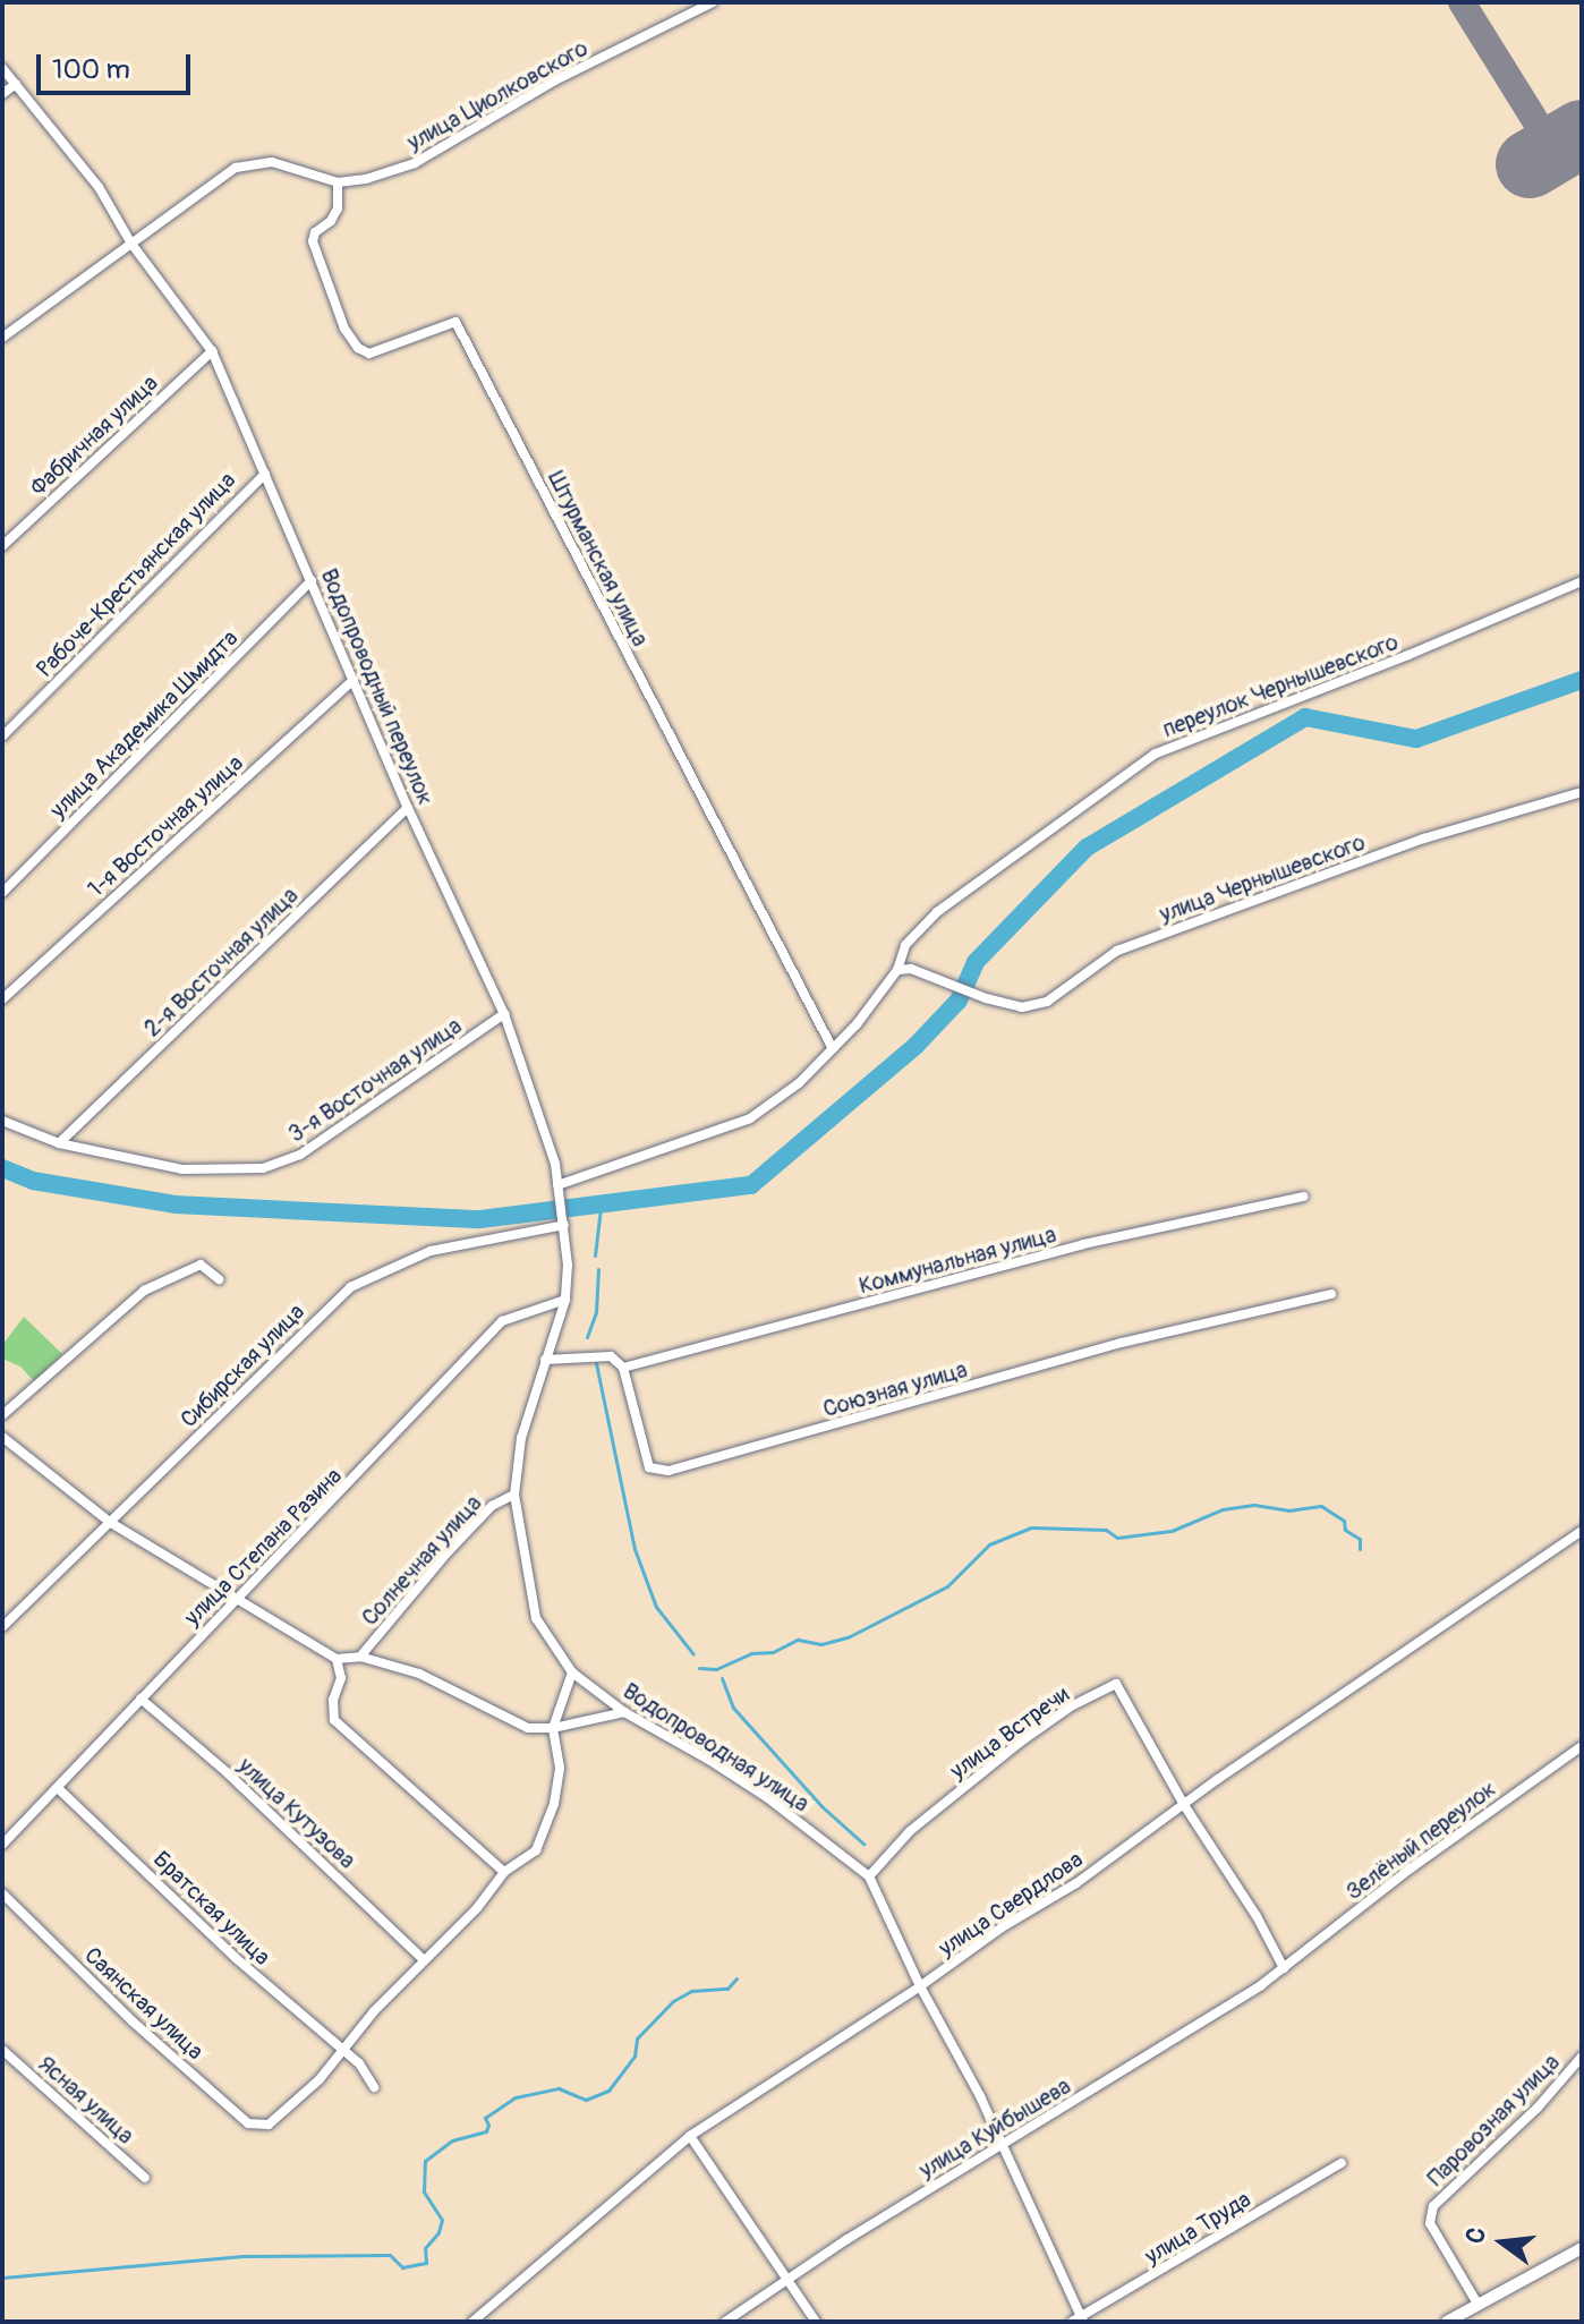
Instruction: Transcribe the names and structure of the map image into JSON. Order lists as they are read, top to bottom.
{
  "streets": {
    "street": [
      "улица Циолковского",
      "Фабричная улица",
      "Штурманская улица",
      "Рабоче-Крестьянская улица",
      "переулок Чернышевского",
      "Водопроводный переулок",
      "улица Академика Шмидта",
      "1-я Восточная улица",
      "улица Чернышевского",
      "2-я Восточная улица",
      "3-я Восточная улица",
      "Коммунальная улица",
      "Сибирская улица",
      "Союзная улица",
      "улица Степана Разина",
      "Солнечная улица",
      "улица Встречи",
      "Водопроводная улица",
      "улица Кутузова",
      "Зелёный переулок",
      "улица Свердлова",
      "Братская улица",
      "Саянская улица",
      "Ясная улица",
      "Паровозная улица",
      "улица Куйбышева",
      "улица Труда"
    ]
  },
  "crossings": [
    ["улица Циолковского", "Штурманская улица"],
    ["улица Циолковского", "Водопроводный переулок"],
    ["Фабричная улица", "Водопроводный переулок"],
    ["Штурманская улица", "переулок Чернышевского"],
    ["Рабоче-Крестьянская улица", "Водопроводный переулок"],
    ["переулок Чернышевского", "улица Чернышевского"],
    ["переулок Чернышевского", "Водопроводная улица"],
    ["Водопроводный переулок", "улица Академика Шмидта"],
    ["Водопроводный переулок", "1-я Восточная улица"],
    ["Водопроводный переулок", "2-я Восточная улица"],
    ["Водопроводный переулок", "3-я Восточная улица"],
    ["Водопроводный переулок", "Водопроводная улица"],
    ["2-я Восточная улица", "3-я Восточная улица"],
    ["Коммунальная улица", "Союзная улица"],
    ["Сибирская улица", "Водопроводная улица"],
    ["улица Степана Разина", "Водопроводная улица"],
    ["улица Степана Разина", "улица Кутузова"],
    ["улица Степана Разина", "Братская улица"],
    ["Солнечная улица", "Водопроводная улица"],
    ["улица Встречи", "Водопроводная улица"],
    ["улица Встречи", "улица Свердлова"],
    ["Водопроводная улица", "улица Свердлова"],
    ["Водопроводная улица", "улица Куйбышева"],
    ["Водопроводная улица", "улица Труда"],
    ["Зелёный переулок", "улица Куйбышева"],
    ["Братская улица", "Саянская улица"]
  ],
  "scale_bar": "100 m",
  "north": "left"
}
